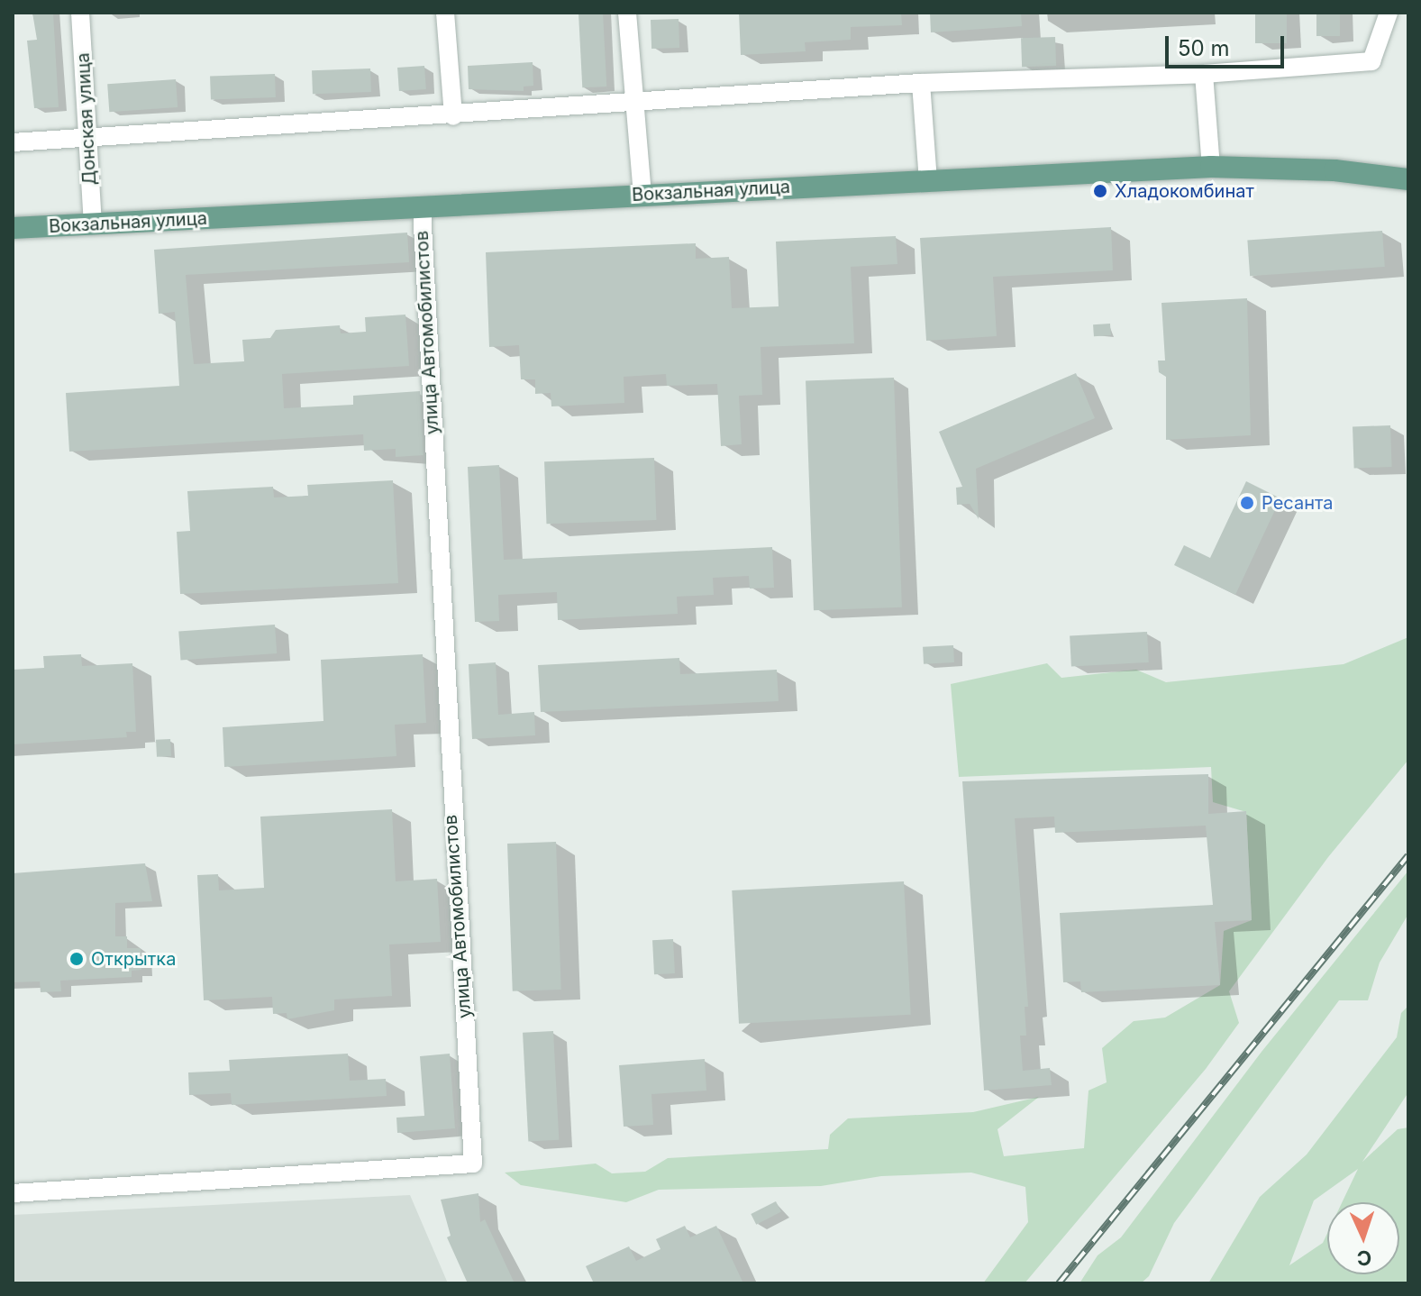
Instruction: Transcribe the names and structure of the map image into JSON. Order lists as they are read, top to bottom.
{
  "streets": {
    "main road": ["Вокзальная улица"],
    "street": ["Донская улица", "улица Автомобилистов"]
  },
  "crossings": [
    ["Донская улица", "Вокзальная улица"],
    ["Вокзальная улица", "улица Автомобилистов"]
  ],
  "places": ["Хладокомбинат", "Ресанта", "Открытка"],
  "scale_bar": "50 m",
  "north": "bottom"
}
